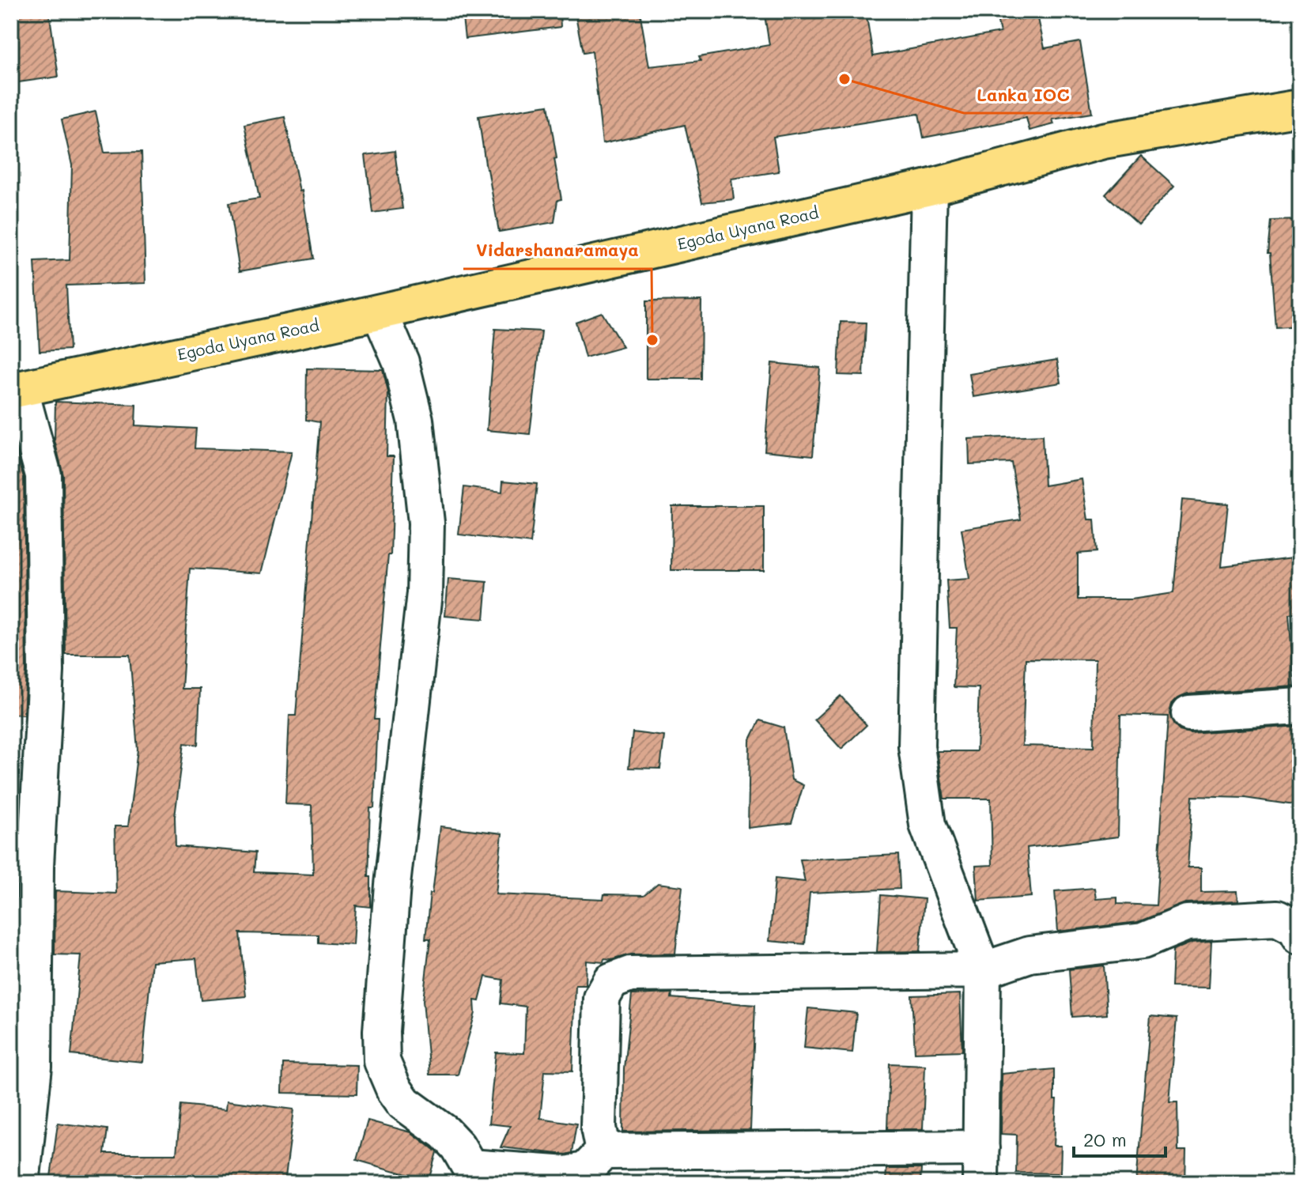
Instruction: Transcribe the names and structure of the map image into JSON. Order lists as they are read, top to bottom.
{
  "streets": {
    "main road": ["Egoda Uyana Road"]
  },
  "places": ["Lanka IOC", "Vidarshanaramaya"],
  "scale_bar": "20 m"
}
